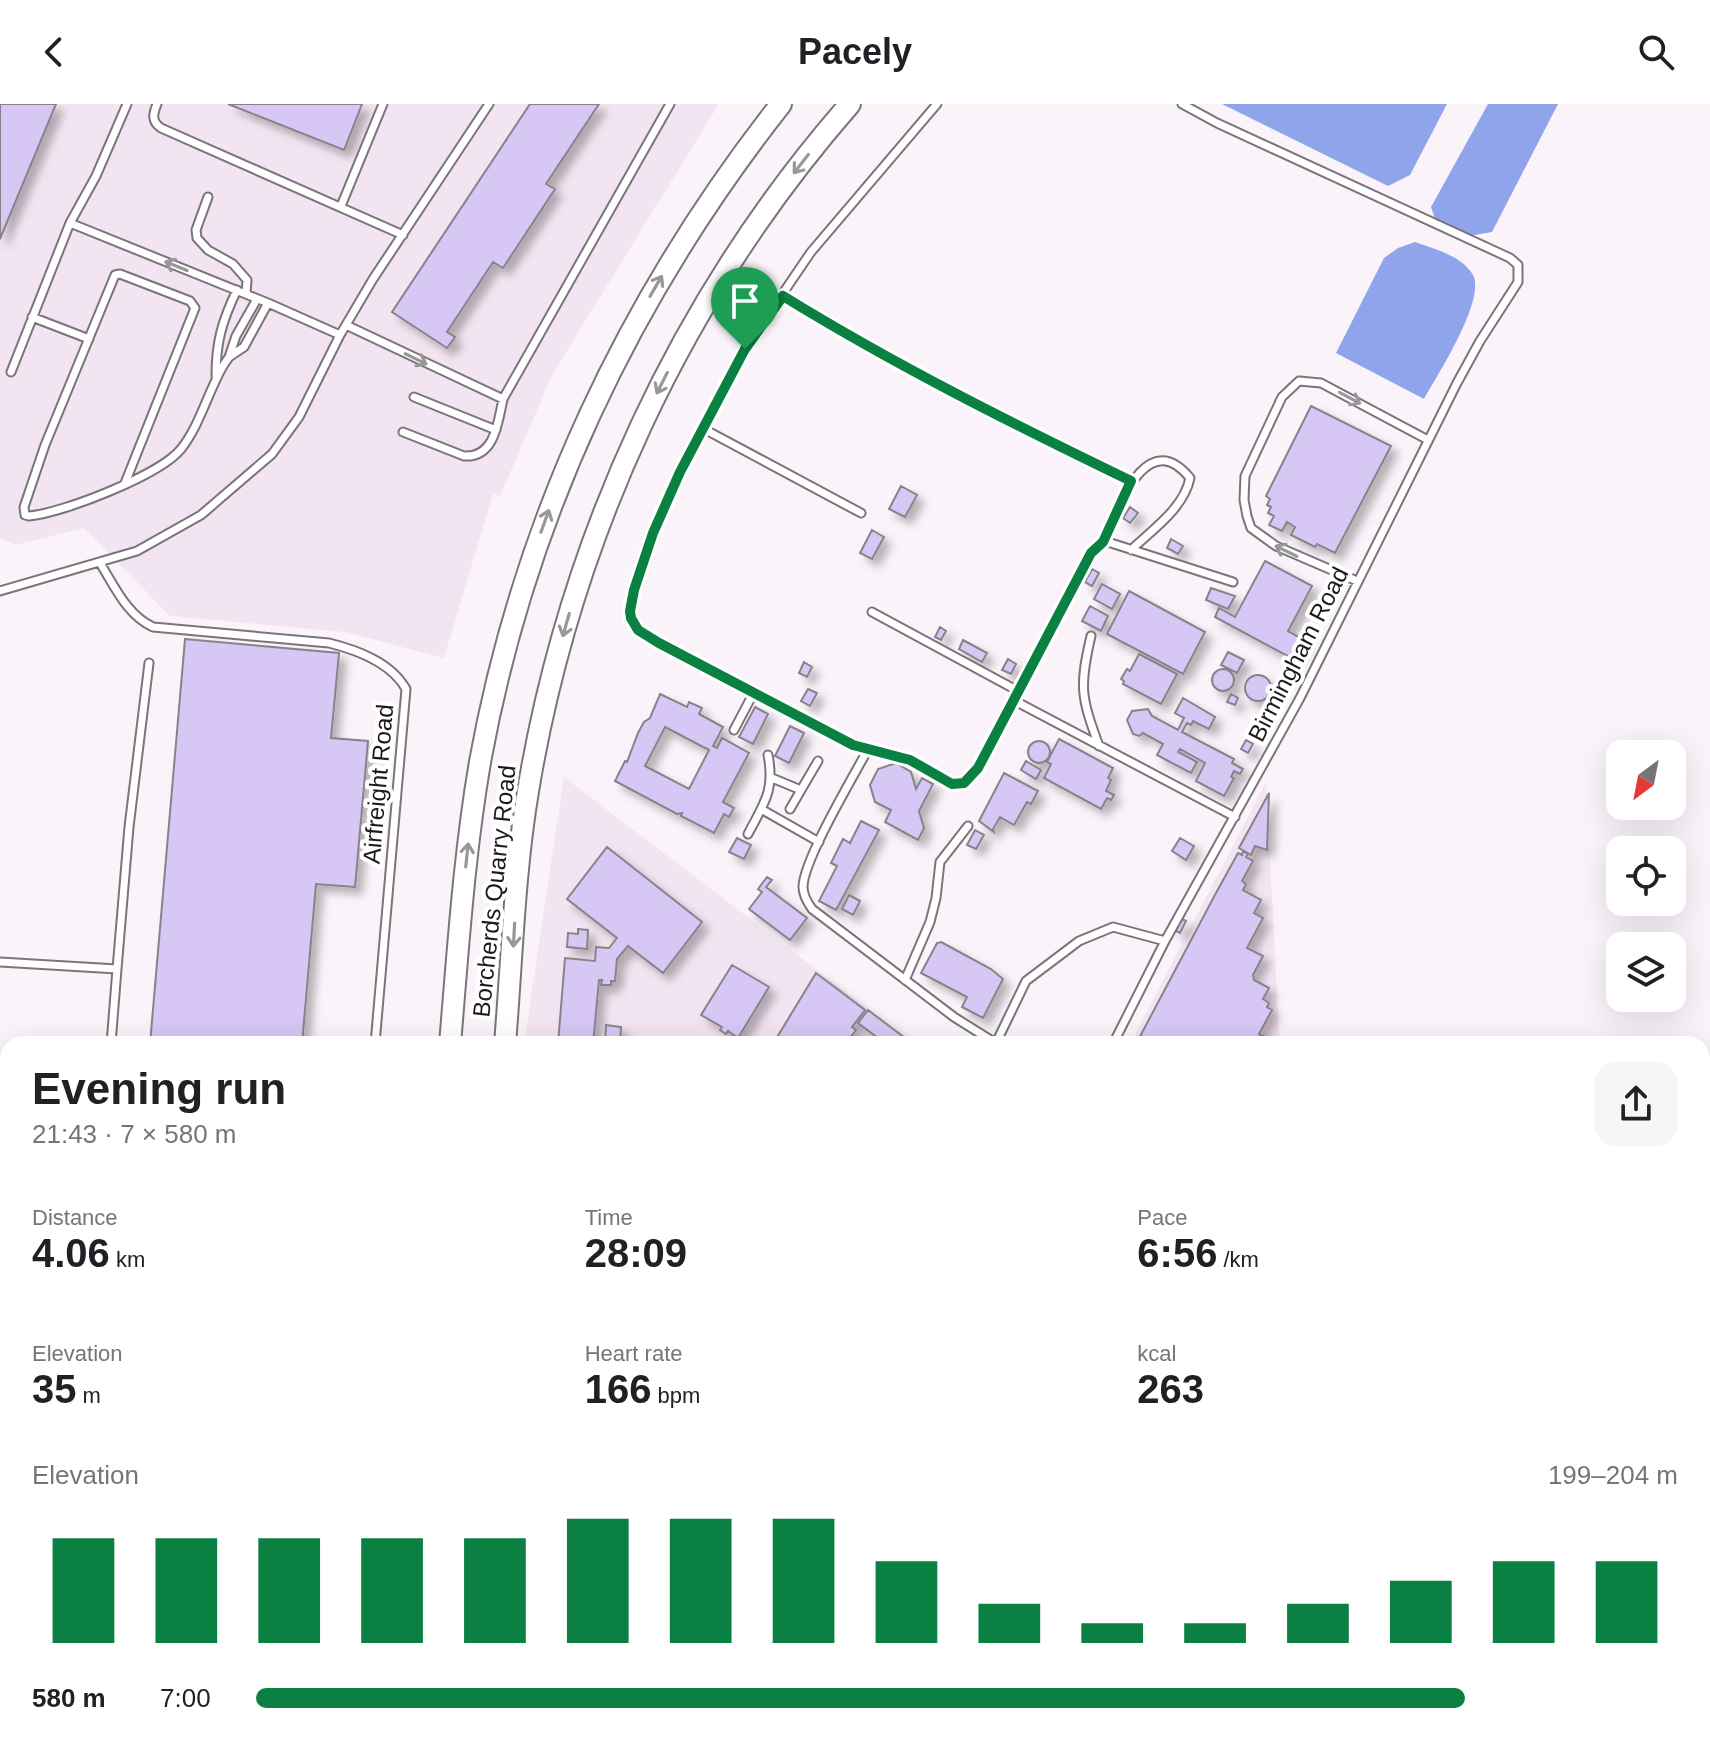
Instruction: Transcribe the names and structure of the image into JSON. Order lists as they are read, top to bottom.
{
  "streets": {
    "main road": ["Borcherds Quarry Road"],
    "lane": ["Birmingham Road", "Airfreight Road"]
  },
  "north": "bottom left",
  "page": {
    "header": "Pacely",
    "heading": ["Evening run", "21:43 · 7 × 580 m"],
    "stats": [
      ["Distance", "4.06 km"],
      ["Time", "28:09"],
      ["Pace", "6:56 /km"],
      ["Elevation", "35 m"],
      ["Heart rate", "166 bpm"],
      ["kcal", "263"]
    ],
    "chart": ["Elevation", "199–204 m"],
    "list": [
      {
        "name": "580 m",
        "note": "7:00"
      }
    ]
  }
}
